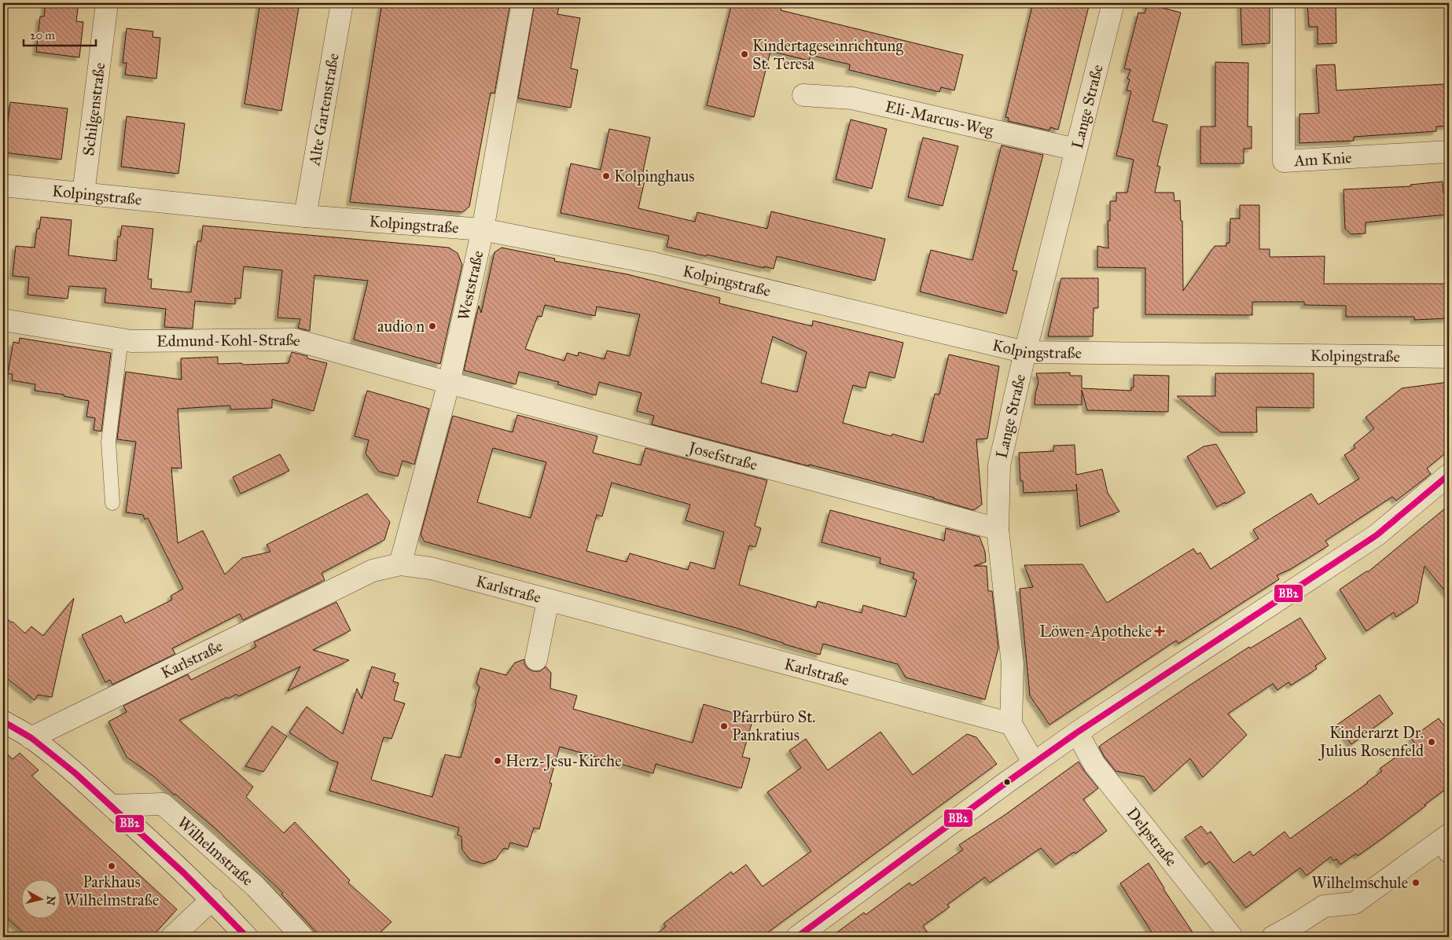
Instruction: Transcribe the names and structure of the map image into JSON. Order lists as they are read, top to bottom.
{
  "streets": {
    "street": [
      "Lange Straße",
      "Schilgenstraße",
      "Alte Gartenstraße",
      "Eli-Marcus-Weg",
      "Am Knie",
      "Kolpingstraße",
      "Weststraße",
      "Edmund-Kohl-Straße",
      "Josefstraße",
      "Karlstraße",
      "Delpstraße",
      "Wilhelmstraße"
    ]
  },
  "crossings": [
    ["Lange Straße", "Eli-Marcus-Weg"],
    ["Lange Straße", "Kolpingstraße"],
    ["Lange Straße", "Josefstraße"],
    ["Lange Straße", "Karlstraße"],
    ["Schilgenstraße", "Kolpingstraße"],
    ["Alte Gartenstraße", "Kolpingstraße"],
    ["Kolpingstraße", "Weststraße"],
    ["Weststraße", "Edmund-Kohl-Straße"],
    ["Weststraße", "Josefstraße"],
    ["Weststraße", "Karlstraße"],
    ["Edmund-Kohl-Straße", "Josefstraße"]
  ],
  "places": {
    "other": [
      "Kindertageseinrichtung St. Teresa",
      "Kolpinghaus",
      "audio n",
      "Pfarrbüro St. Pankratius",
      "Kinderarzt Dr. Julius Rosenfeld",
      "Herz-Jesu-Kirche",
      "Parkhaus Wilhelmstraße",
      "Wilhelmschule"
    ],
    "health": ["Löwen-Apotheke"]
  },
  "lines": ["transit line BB2"],
  "scale_bar": "20 m",
  "north": "right"
}
